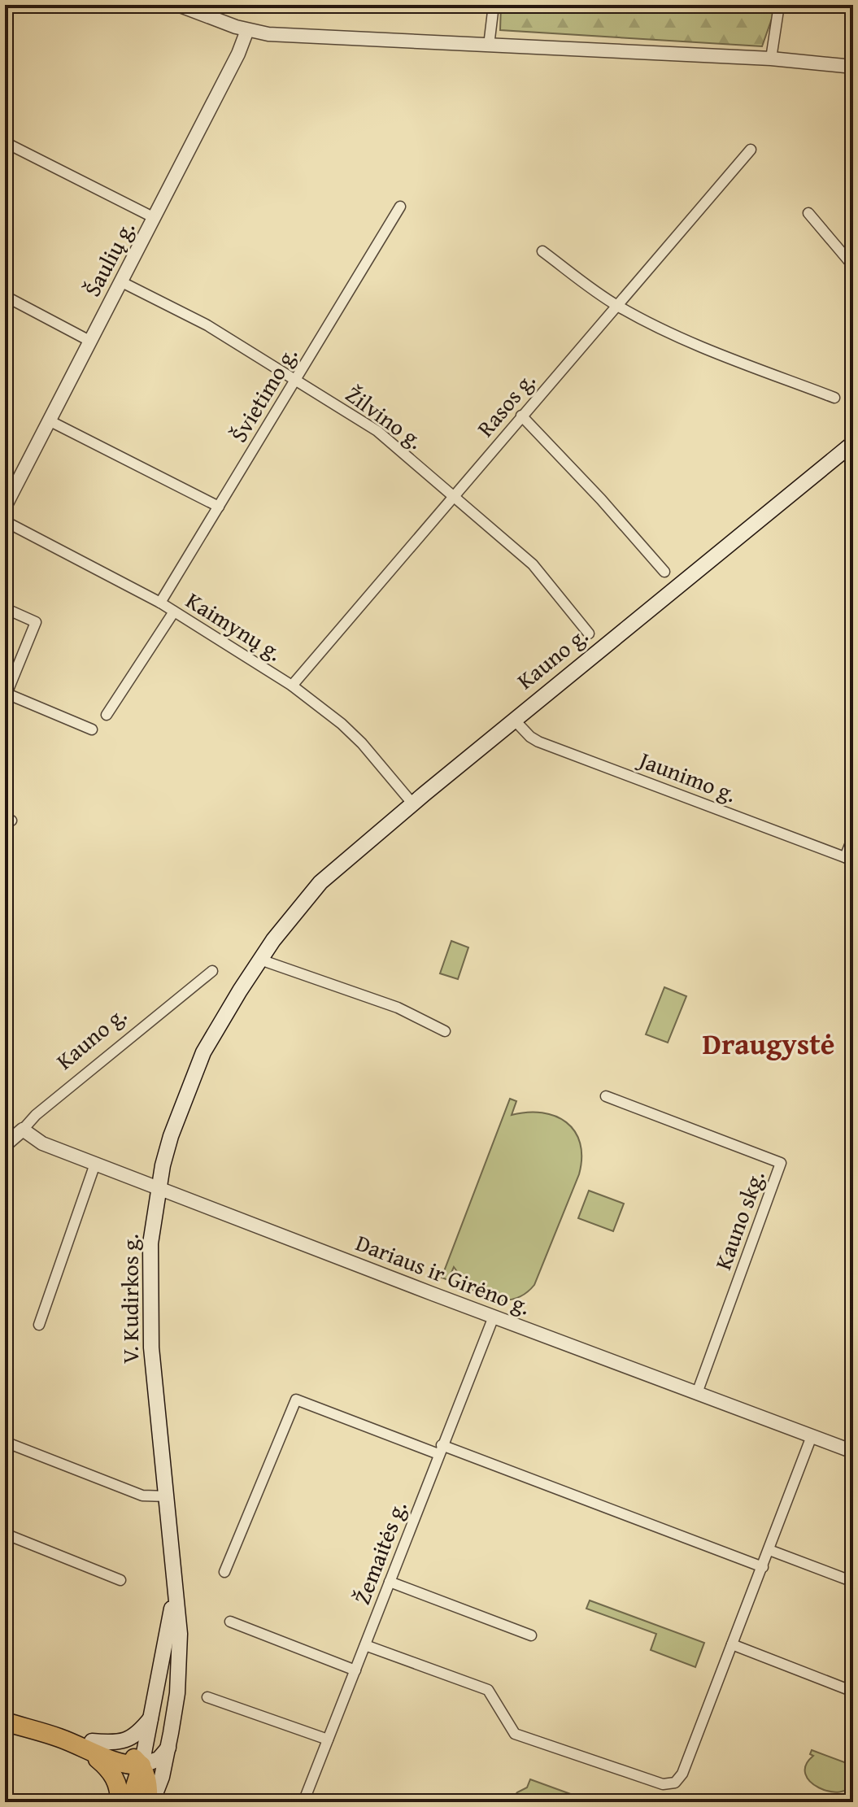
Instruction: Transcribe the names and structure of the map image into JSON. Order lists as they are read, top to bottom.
{
  "streets": {
    "main road": ["Kauno g.", "V. Kudirkos g."],
    "street": [
      "Šaulių g.",
      "Švietimo g.",
      "Rasos g.",
      "Žilvino g.",
      "Kaimynų g.",
      "Jaunimo g.",
      "Kauno skg.",
      "Dariaus ir Girėno g.",
      "Žemaitės g."
    ]
  },
  "crossings": [
    ["Šaulių g.", "Žilvino g."],
    ["Švietimo g.", "Žilvino g."],
    ["Švietimo g.", "Kaimynų g."],
    ["Rasos g.", "Žilvino g."],
    ["Rasos g.", "Kaimynų g."],
    ["Kaimynų g.", "Kauno g."],
    ["Kauno g.", "Jaunimo g."],
    ["Kauno g.", "Dariaus ir Girėno g."],
    ["Kauno g.", "V. Kudirkos g."],
    ["Kauno skg.", "Dariaus ir Girėno g."],
    ["Dariaus ir Girėno g.", "V. Kudirkos g."],
    ["Dariaus ir Girėno g.", "Žemaitės g."]
  ],
  "districts": ["Draugystė"]
}
